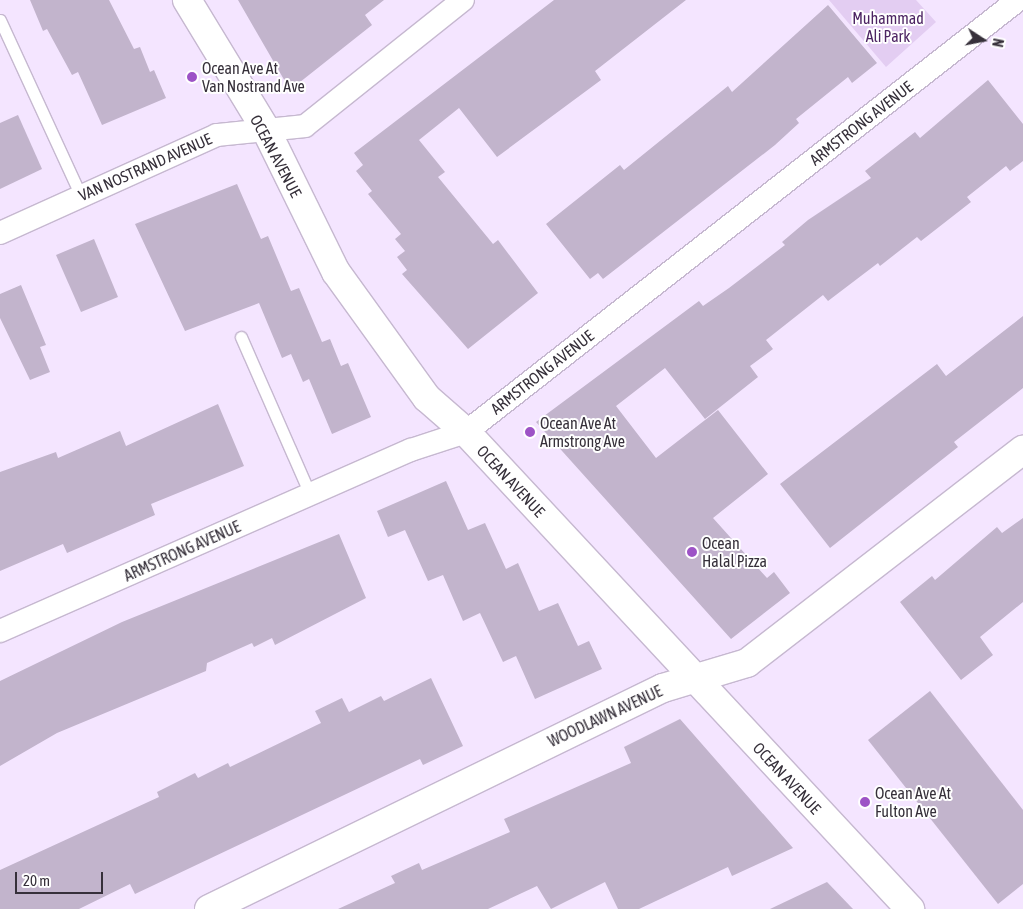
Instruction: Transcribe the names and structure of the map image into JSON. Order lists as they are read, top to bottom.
{
  "streets": {
    "street": [
      "ARMSTRONG AVENUE",
      "OCEAN AVENUE",
      "VAN NOSTRAND AVENUE",
      "WOODLAWN AVENUE"
    ]
  },
  "crossings": [
    ["ARMSTRONG AVENUE", "OCEAN AVENUE"],
    ["OCEAN AVENUE", "VAN NOSTRAND AVENUE"],
    ["OCEAN AVENUE", "WOODLAWN AVENUE"]
  ],
  "parks": ["Muhammad Ali Park"],
  "places": [
    "Ocean Ave At Van Nostrand Ave",
    "Ocean Ave At Armstrong Ave",
    "Ocean Halal Pizza",
    "Ocean Ave At Fulton Ave"
  ],
  "scale_bar": "20 m",
  "north": "right"
}
